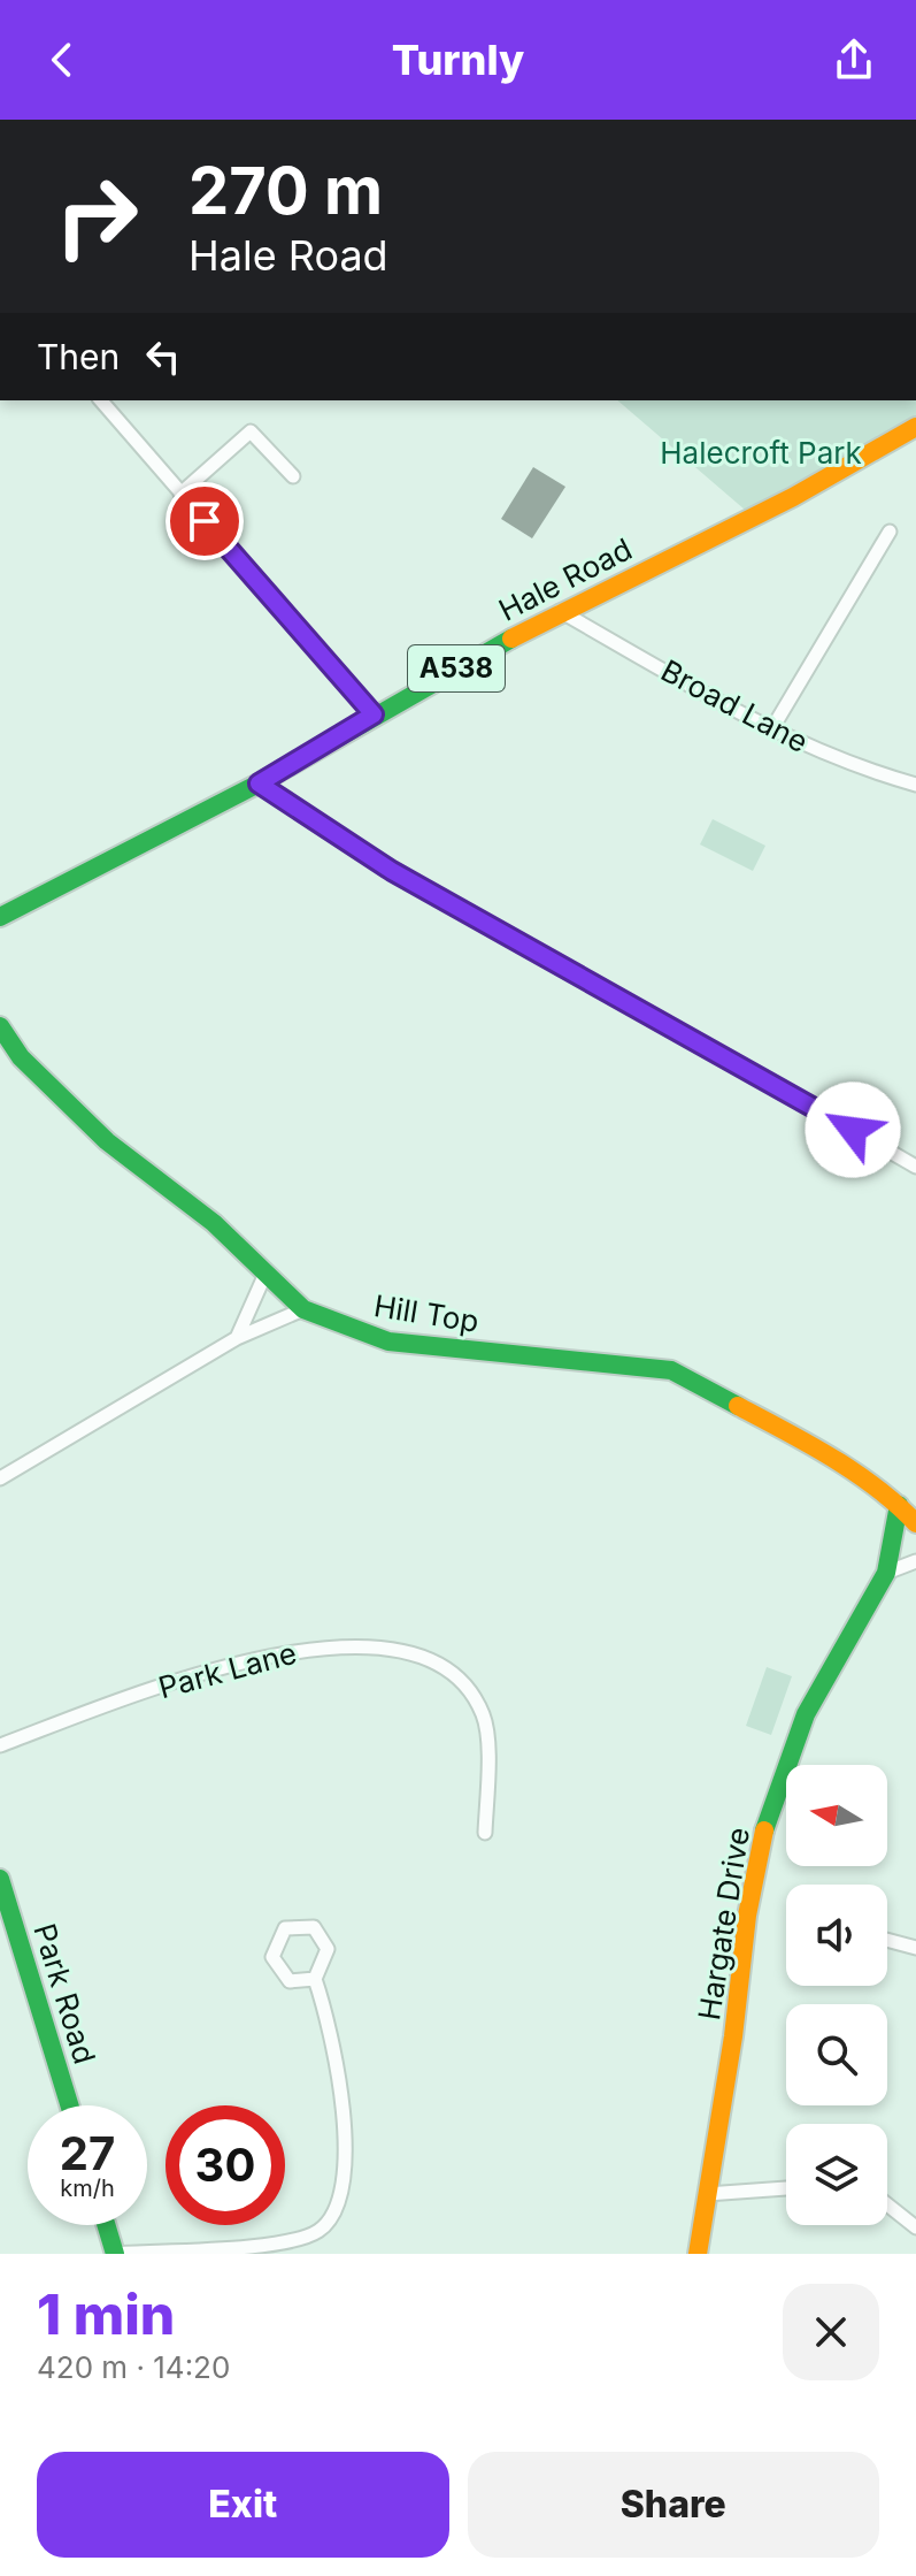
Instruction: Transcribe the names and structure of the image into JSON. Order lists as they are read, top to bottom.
{
  "streets": {
    "street": [
      "Hale Road",
      "A538",
      "Broad Lane",
      "Hill Top",
      "Park Lane",
      "Hargate Drive",
      "Park Road"
    ]
  },
  "crossings": [
    ["Hale Road", "Broad Lane"],
    ["Hill Top", "Hargate Drive"]
  ],
  "parks": ["Halecroft Park"],
  "north": "left",
  "page": {
    "header": "Turnly",
    "turn": ["270 m", "Hale Road"],
    "then": "Then",
    "speed": "27 km/h",
    "limit": "30",
    "heading": ["1 min", "420 m · 14:20"],
    "buttons": ["Exit", "Share"]
  }
}
